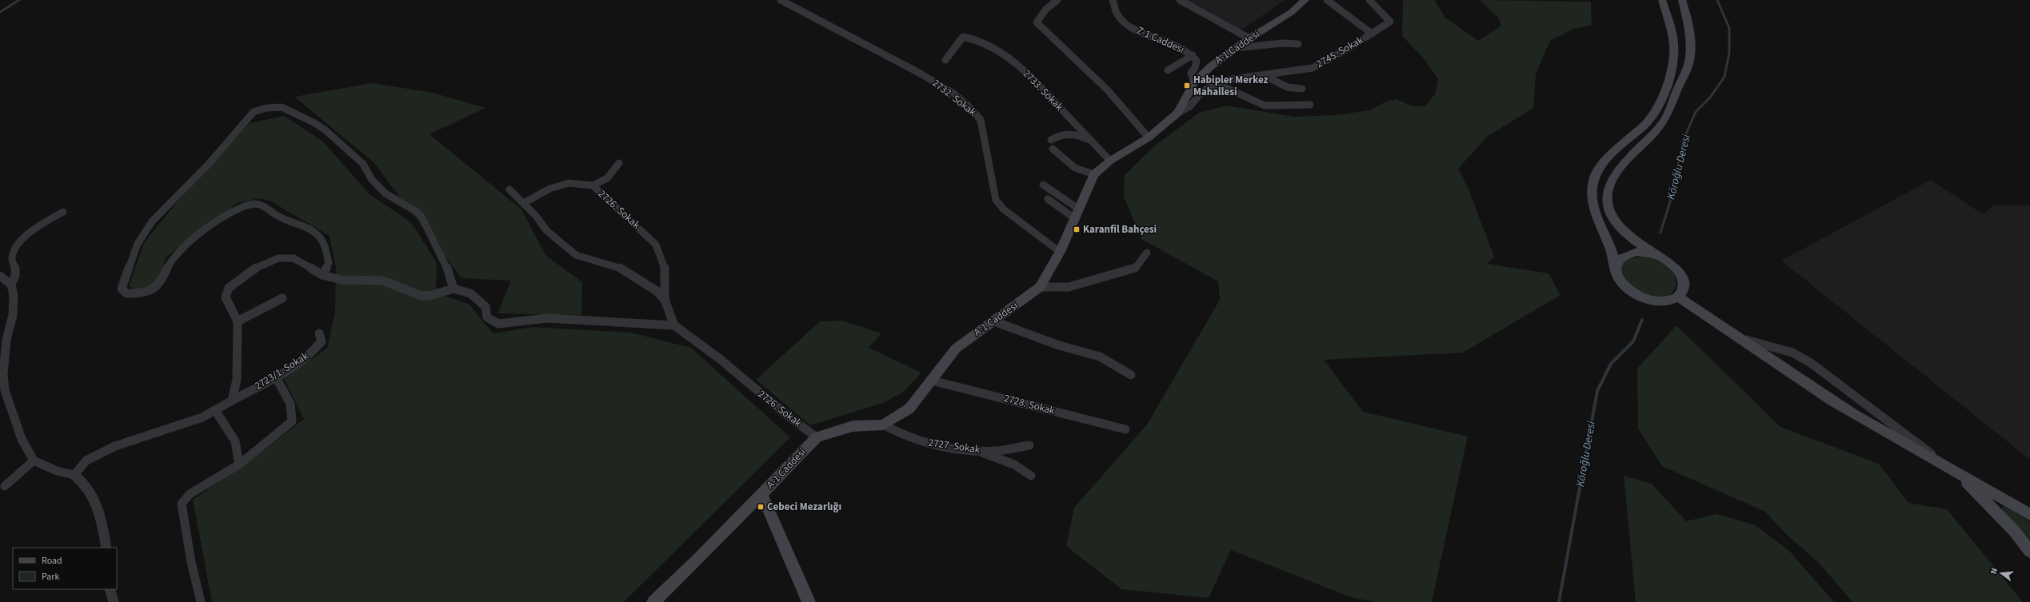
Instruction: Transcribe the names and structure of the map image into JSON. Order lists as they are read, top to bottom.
{
  "streets": {
    "main road": ["A-1 Caddesi"],
    "street": [
      "Z-1 Caddesi",
      "2745. Sokak",
      "2733. Sokak",
      "2732. Sokak",
      "2726. Sokak",
      "2723/1. Sokak",
      "2728. Sokak",
      "2727. Sokak"
    ]
  },
  "crossings": [
    ["Z-1 Caddesi", "A-1 Caddesi"],
    ["A-1 Caddesi", "2745. Sokak"],
    ["A-1 Caddesi", "2733. Sokak"],
    ["A-1 Caddesi", "2732. Sokak"],
    ["A-1 Caddesi", "2726. Sokak"],
    ["A-1 Caddesi", "2728. Sokak"],
    ["A-1 Caddesi", "2727. Sokak"]
  ],
  "water": ["Köroğlu Deresi"],
  "places": {
    "transit": ["Habipler Merkez Mahallesi", "Karanfil Bahçesi", "Cebeci Mezarlığı"]
  },
  "legend": ["Road", "Park"],
  "north": "left"
}
